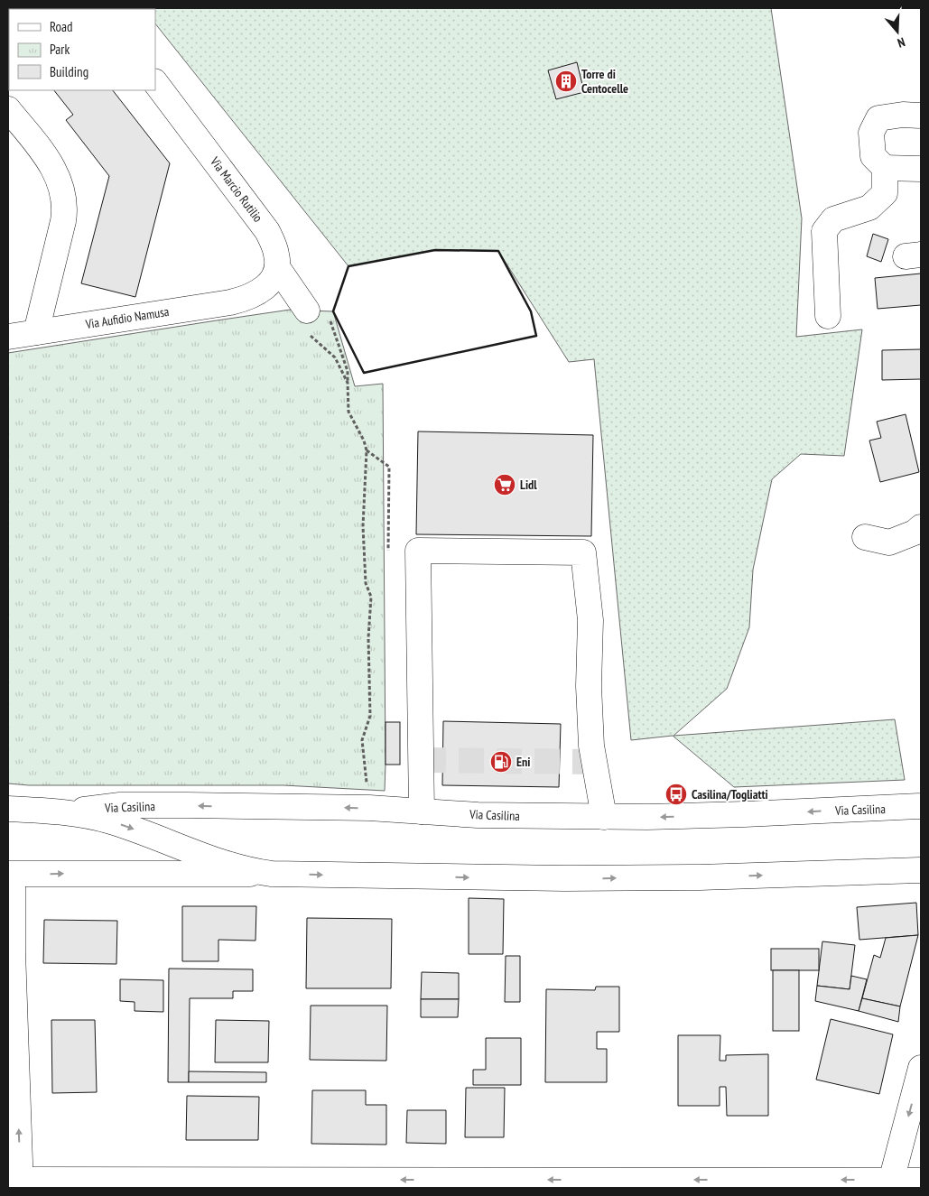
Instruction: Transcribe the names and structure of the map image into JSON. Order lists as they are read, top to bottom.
{
  "streets": {
    "street": ["Via Marcio Rutilio", "Via Aufidio Namusa", "Via Casilina"]
  },
  "crossings": [
    ["Via Marcio Rutilio", "Via Aufidio Namusa"]
  ],
  "places": {
    "building": ["Torre di Centocelle"],
    "supermarket": ["Lidl"],
    "fuel station": ["Eni"],
    "bus stop": ["Casilina/Togliatti"]
  },
  "legend": ["Road", "Park", "Building"],
  "north": "bottom"
}
